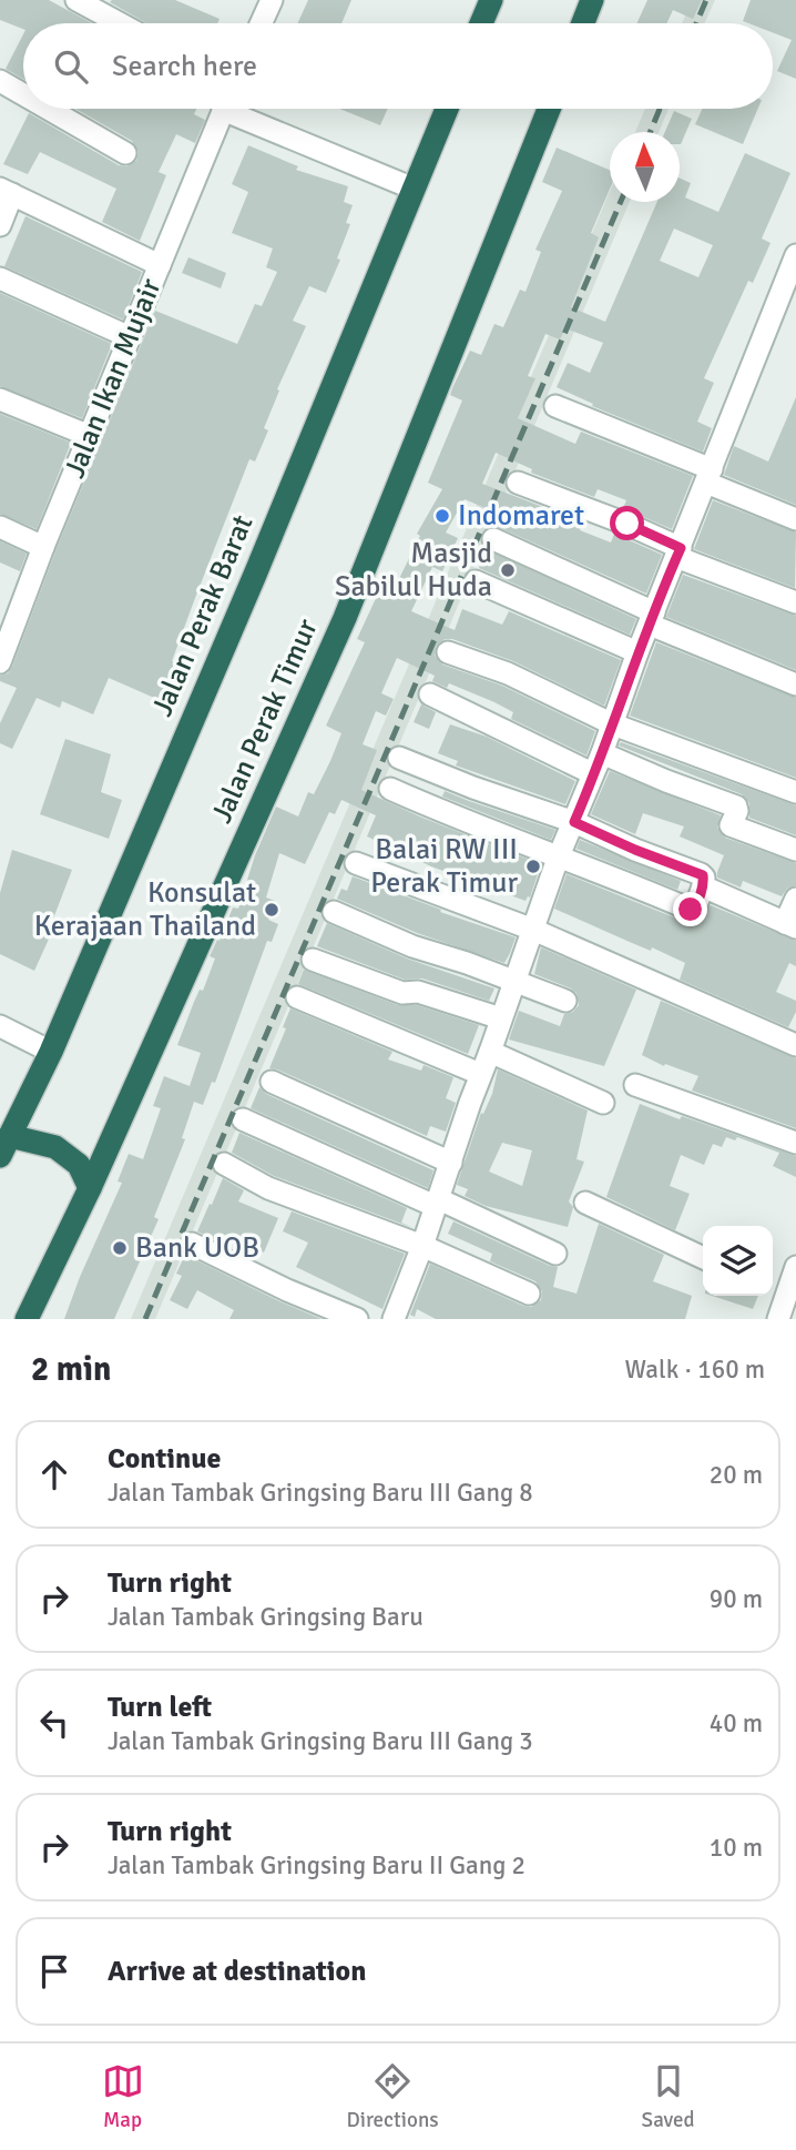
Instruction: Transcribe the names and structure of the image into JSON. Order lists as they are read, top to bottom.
{
  "streets": {
    "highway": ["Jalan Perak Barat", "Jalan Perak Timur"],
    "street": ["Jalan Ikan Mujair"]
  },
  "places": [
    "Indomaret",
    "Masjid Sabilul Huda",
    "Balai RW III Perak Timur",
    "Konsulat Kerajaan Thailand",
    "Bank UOB"
  ],
  "north": "top",
  "page": {
    "search": "Search here",
    "heading": ["2 min", "Walk · 160 m"],
    "list": [
      ["Continue", "Jalan Tambak Gringsing Baru III Gang 8", "20 m"],
      ["Turn right", "Jalan Tambak Gringsing Baru", "90 m"],
      ["Turn left", "Jalan Tambak Gringsing Baru III Gang 3", "40 m"],
      ["Turn right", "Jalan Tambak Gringsing Baru II Gang 2", "10 m"],
      "Arrive at destination"
    ],
    "nav": ["Map", "Directions", "Saved"]
  }
}
